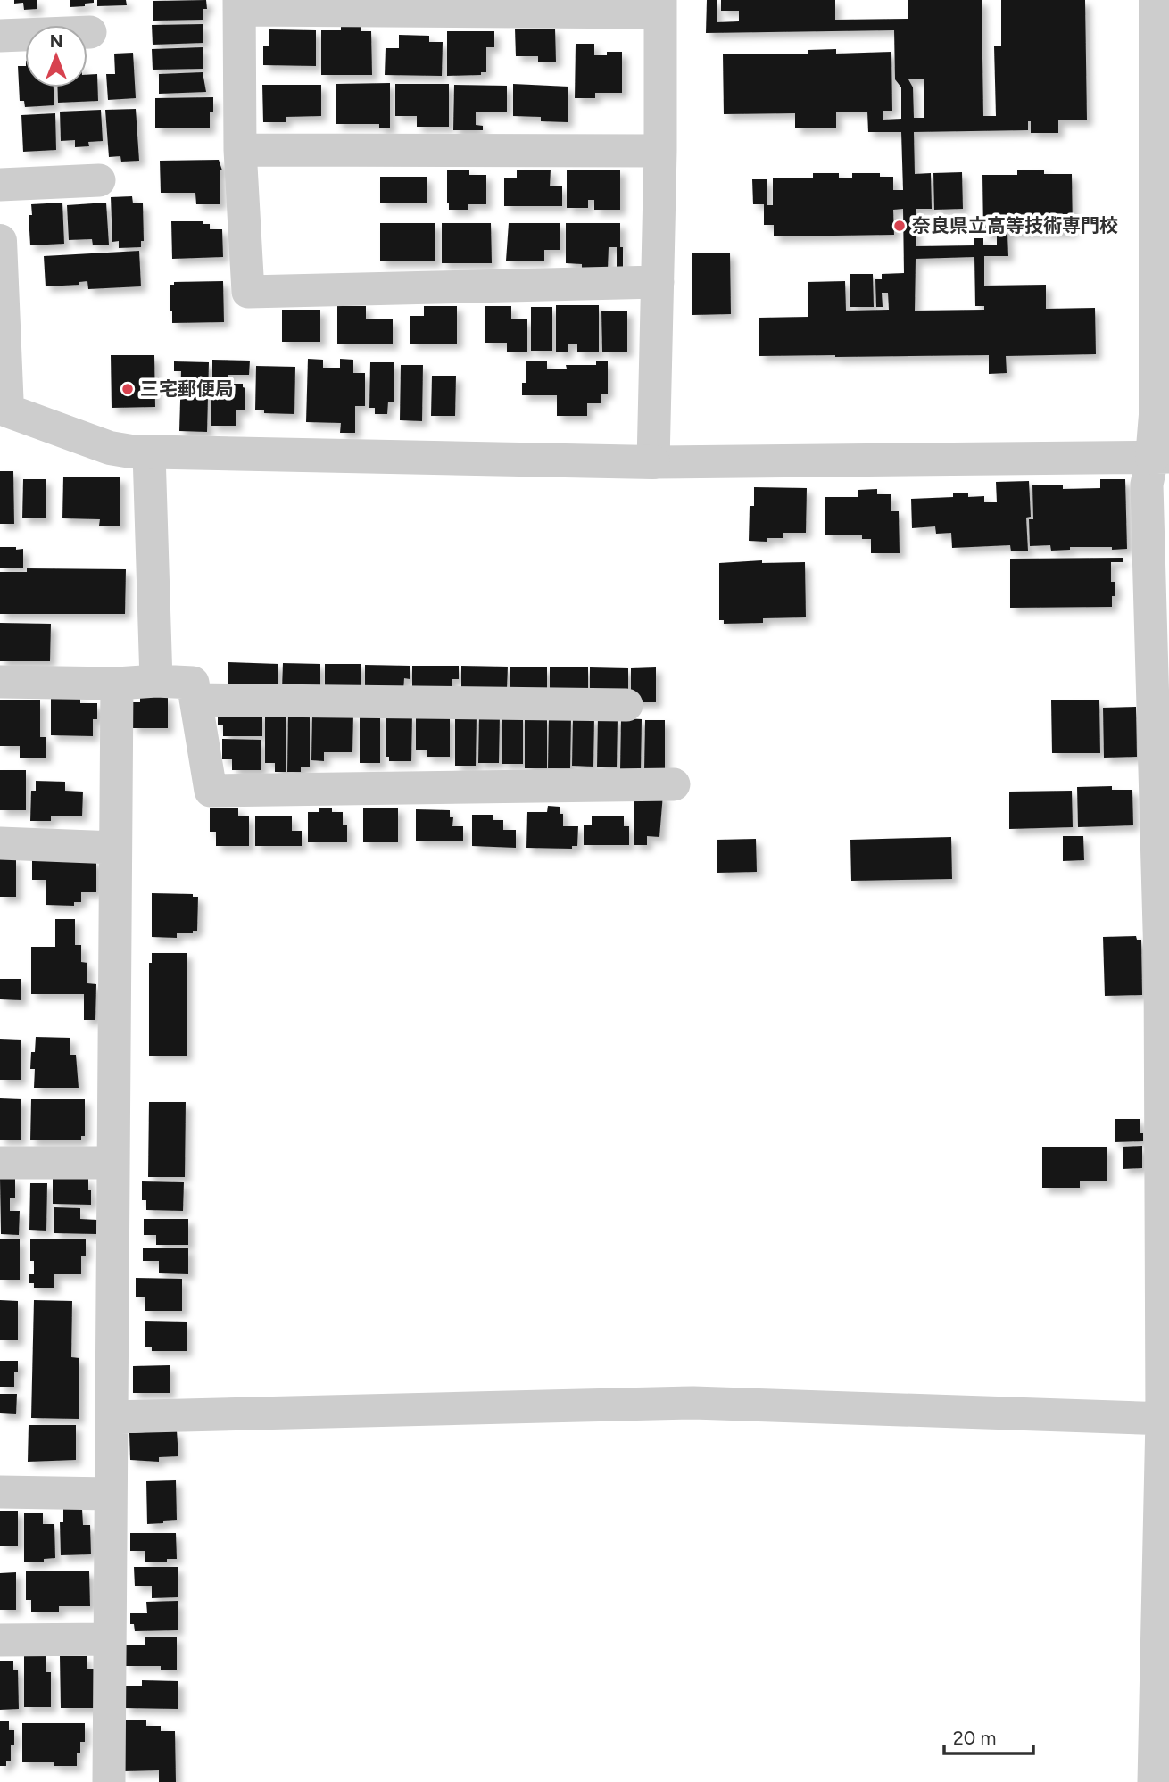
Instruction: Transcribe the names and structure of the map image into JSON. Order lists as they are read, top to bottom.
{
  "places": ["奈良県立高等技術専門校", "三宅郵便局"],
  "scale_bar": "20 m",
  "north": "top"
}
